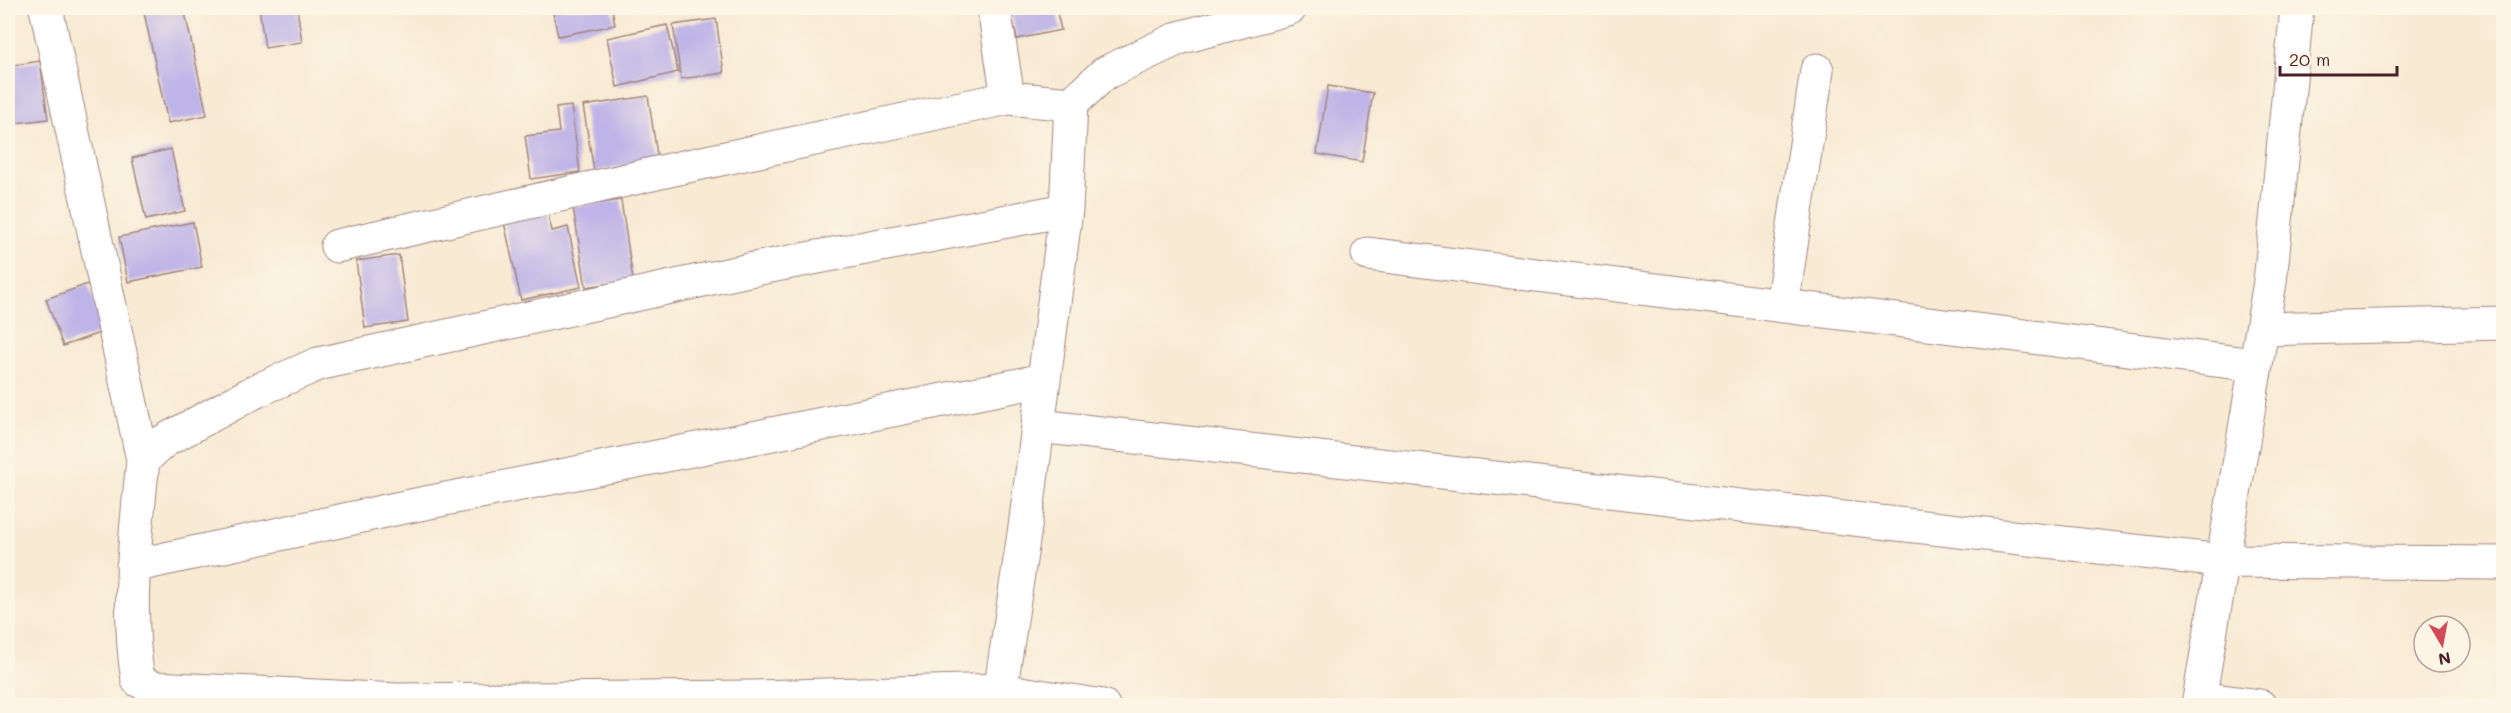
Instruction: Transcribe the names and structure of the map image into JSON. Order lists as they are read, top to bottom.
{
  "scale_bar": "20 m",
  "north": "bottom"
}
